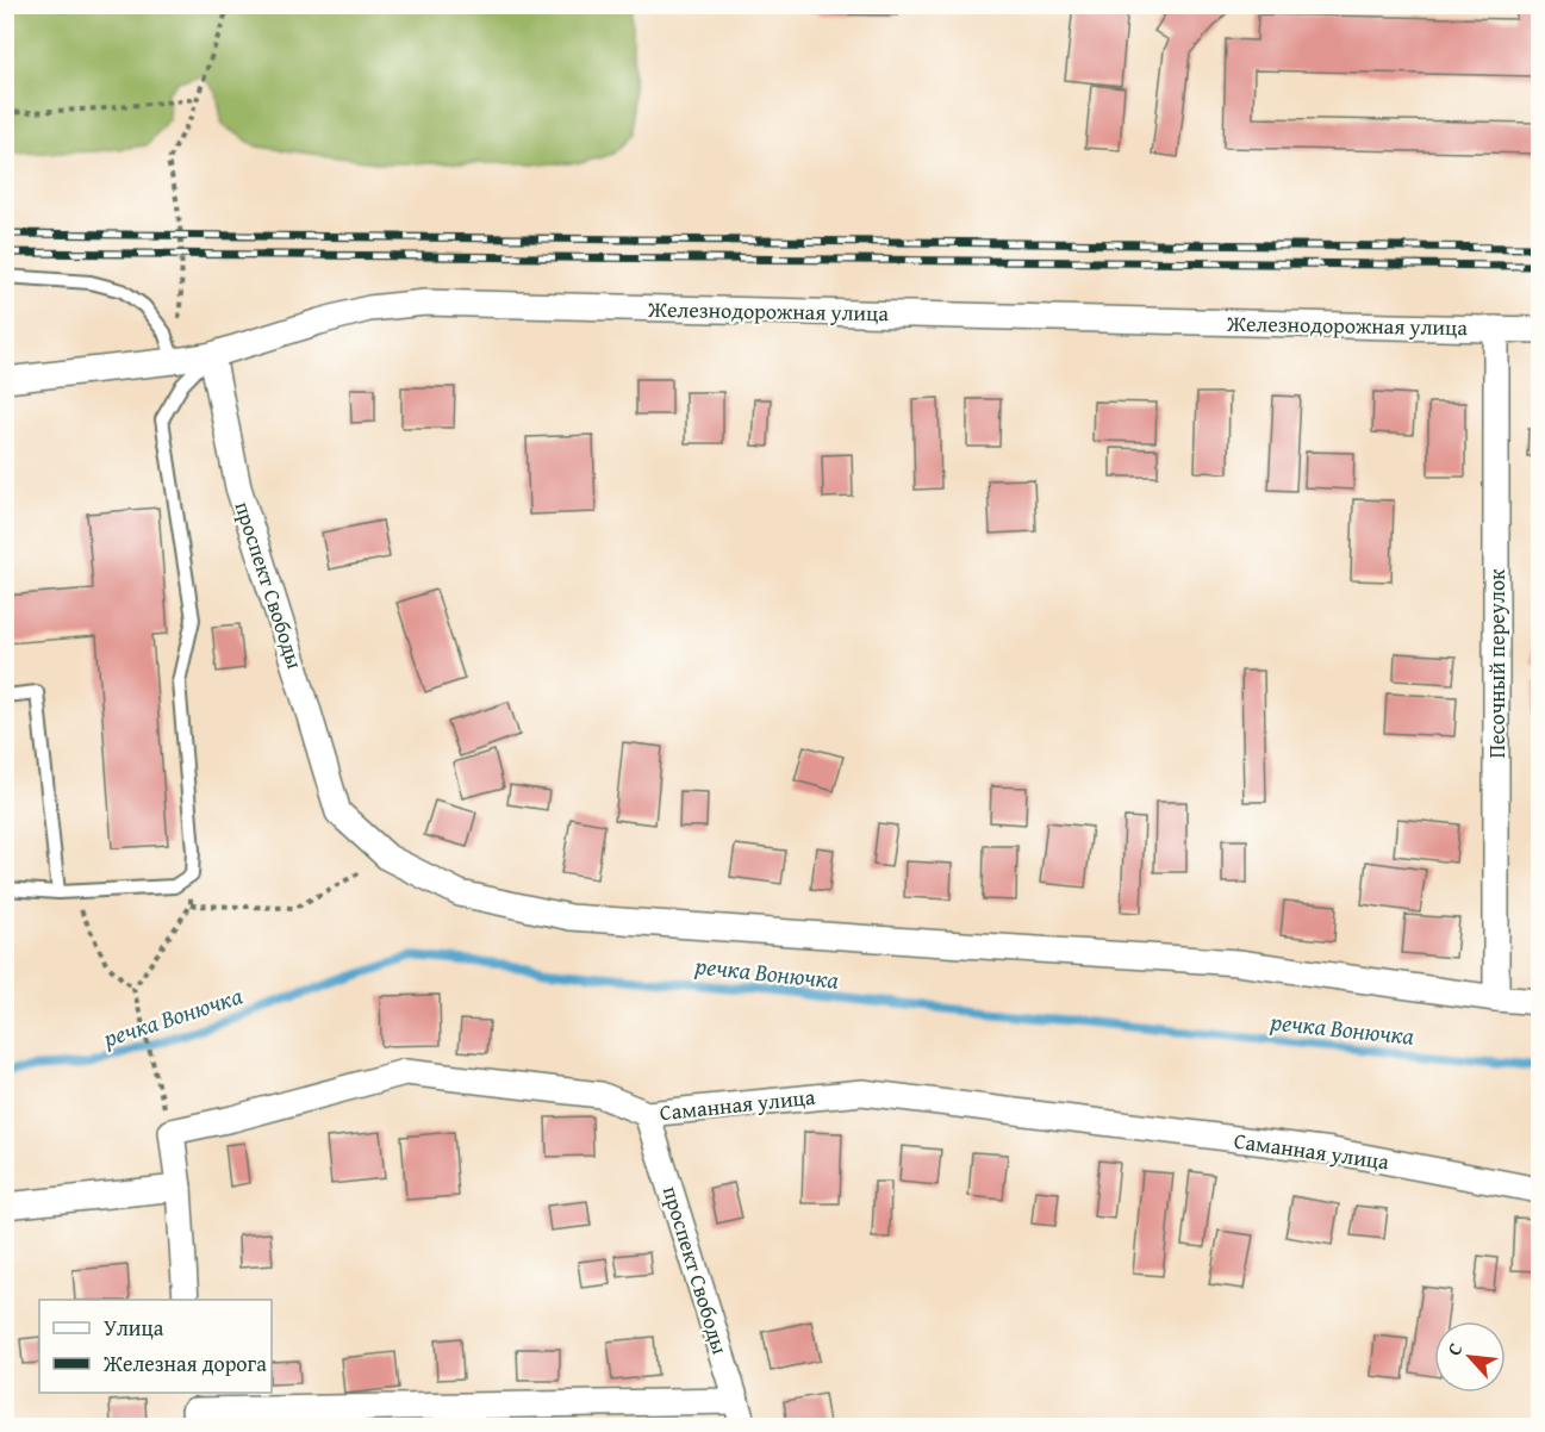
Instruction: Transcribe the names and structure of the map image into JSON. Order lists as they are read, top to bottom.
{
  "streets": {
    "street": [
      "Железнодорожная улица",
      "проспект Свободы",
      "Песочный переулок",
      "Саманная улица"
    ]
  },
  "crossings": [
    ["Железнодорожная улица", "проспект Свободы"],
    ["Железнодорожная улица", "Песочный переулок"],
    ["проспект Свободы", "Саманная улица"]
  ],
  "water": ["речка Вонючка"],
  "legend": ["Улица", "Железная дорога"],
  "north": "top left"
}
